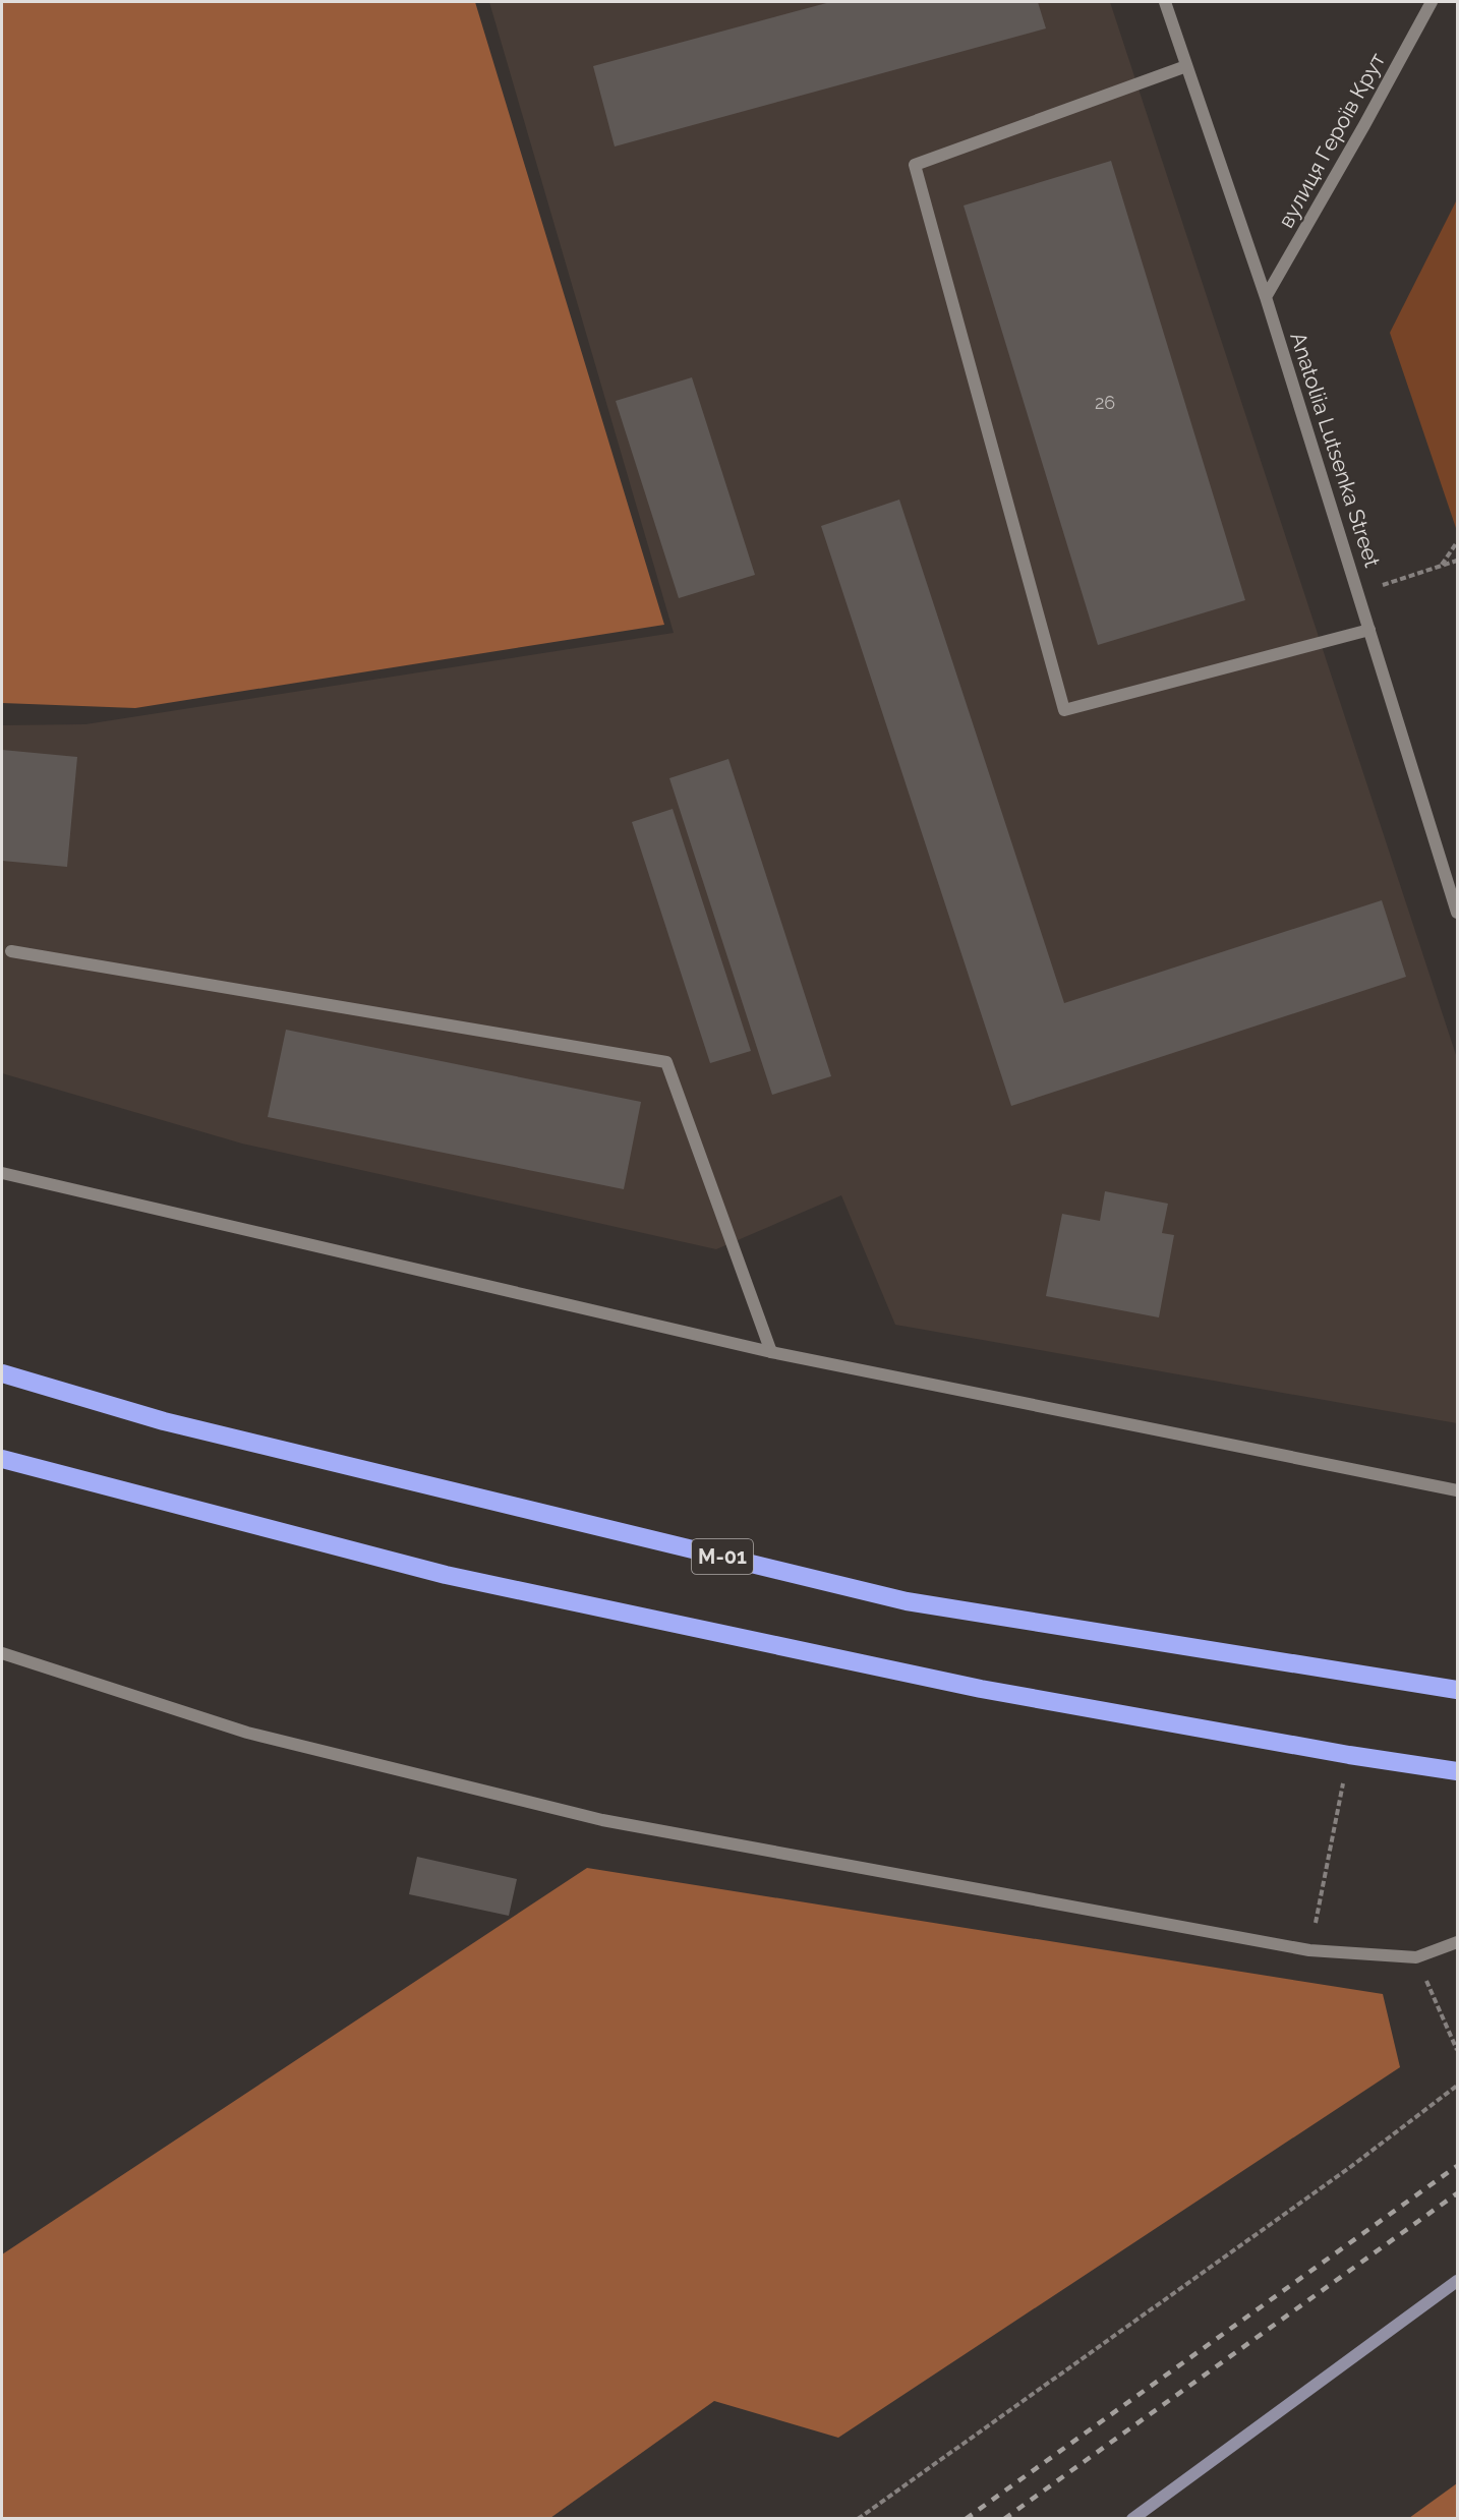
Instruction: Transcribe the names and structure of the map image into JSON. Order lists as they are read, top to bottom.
{
  "streets": {
    "highway": ["М-01"],
    "street": ["вулиця Героїв Крут", "Anatoliia Lutsenka Street"]
  },
  "crossings": [
    ["вулиця Героїв Крут", "Anatoliia Lutsenka Street"]
  ],
  "house_numbers": ["26"]
}
